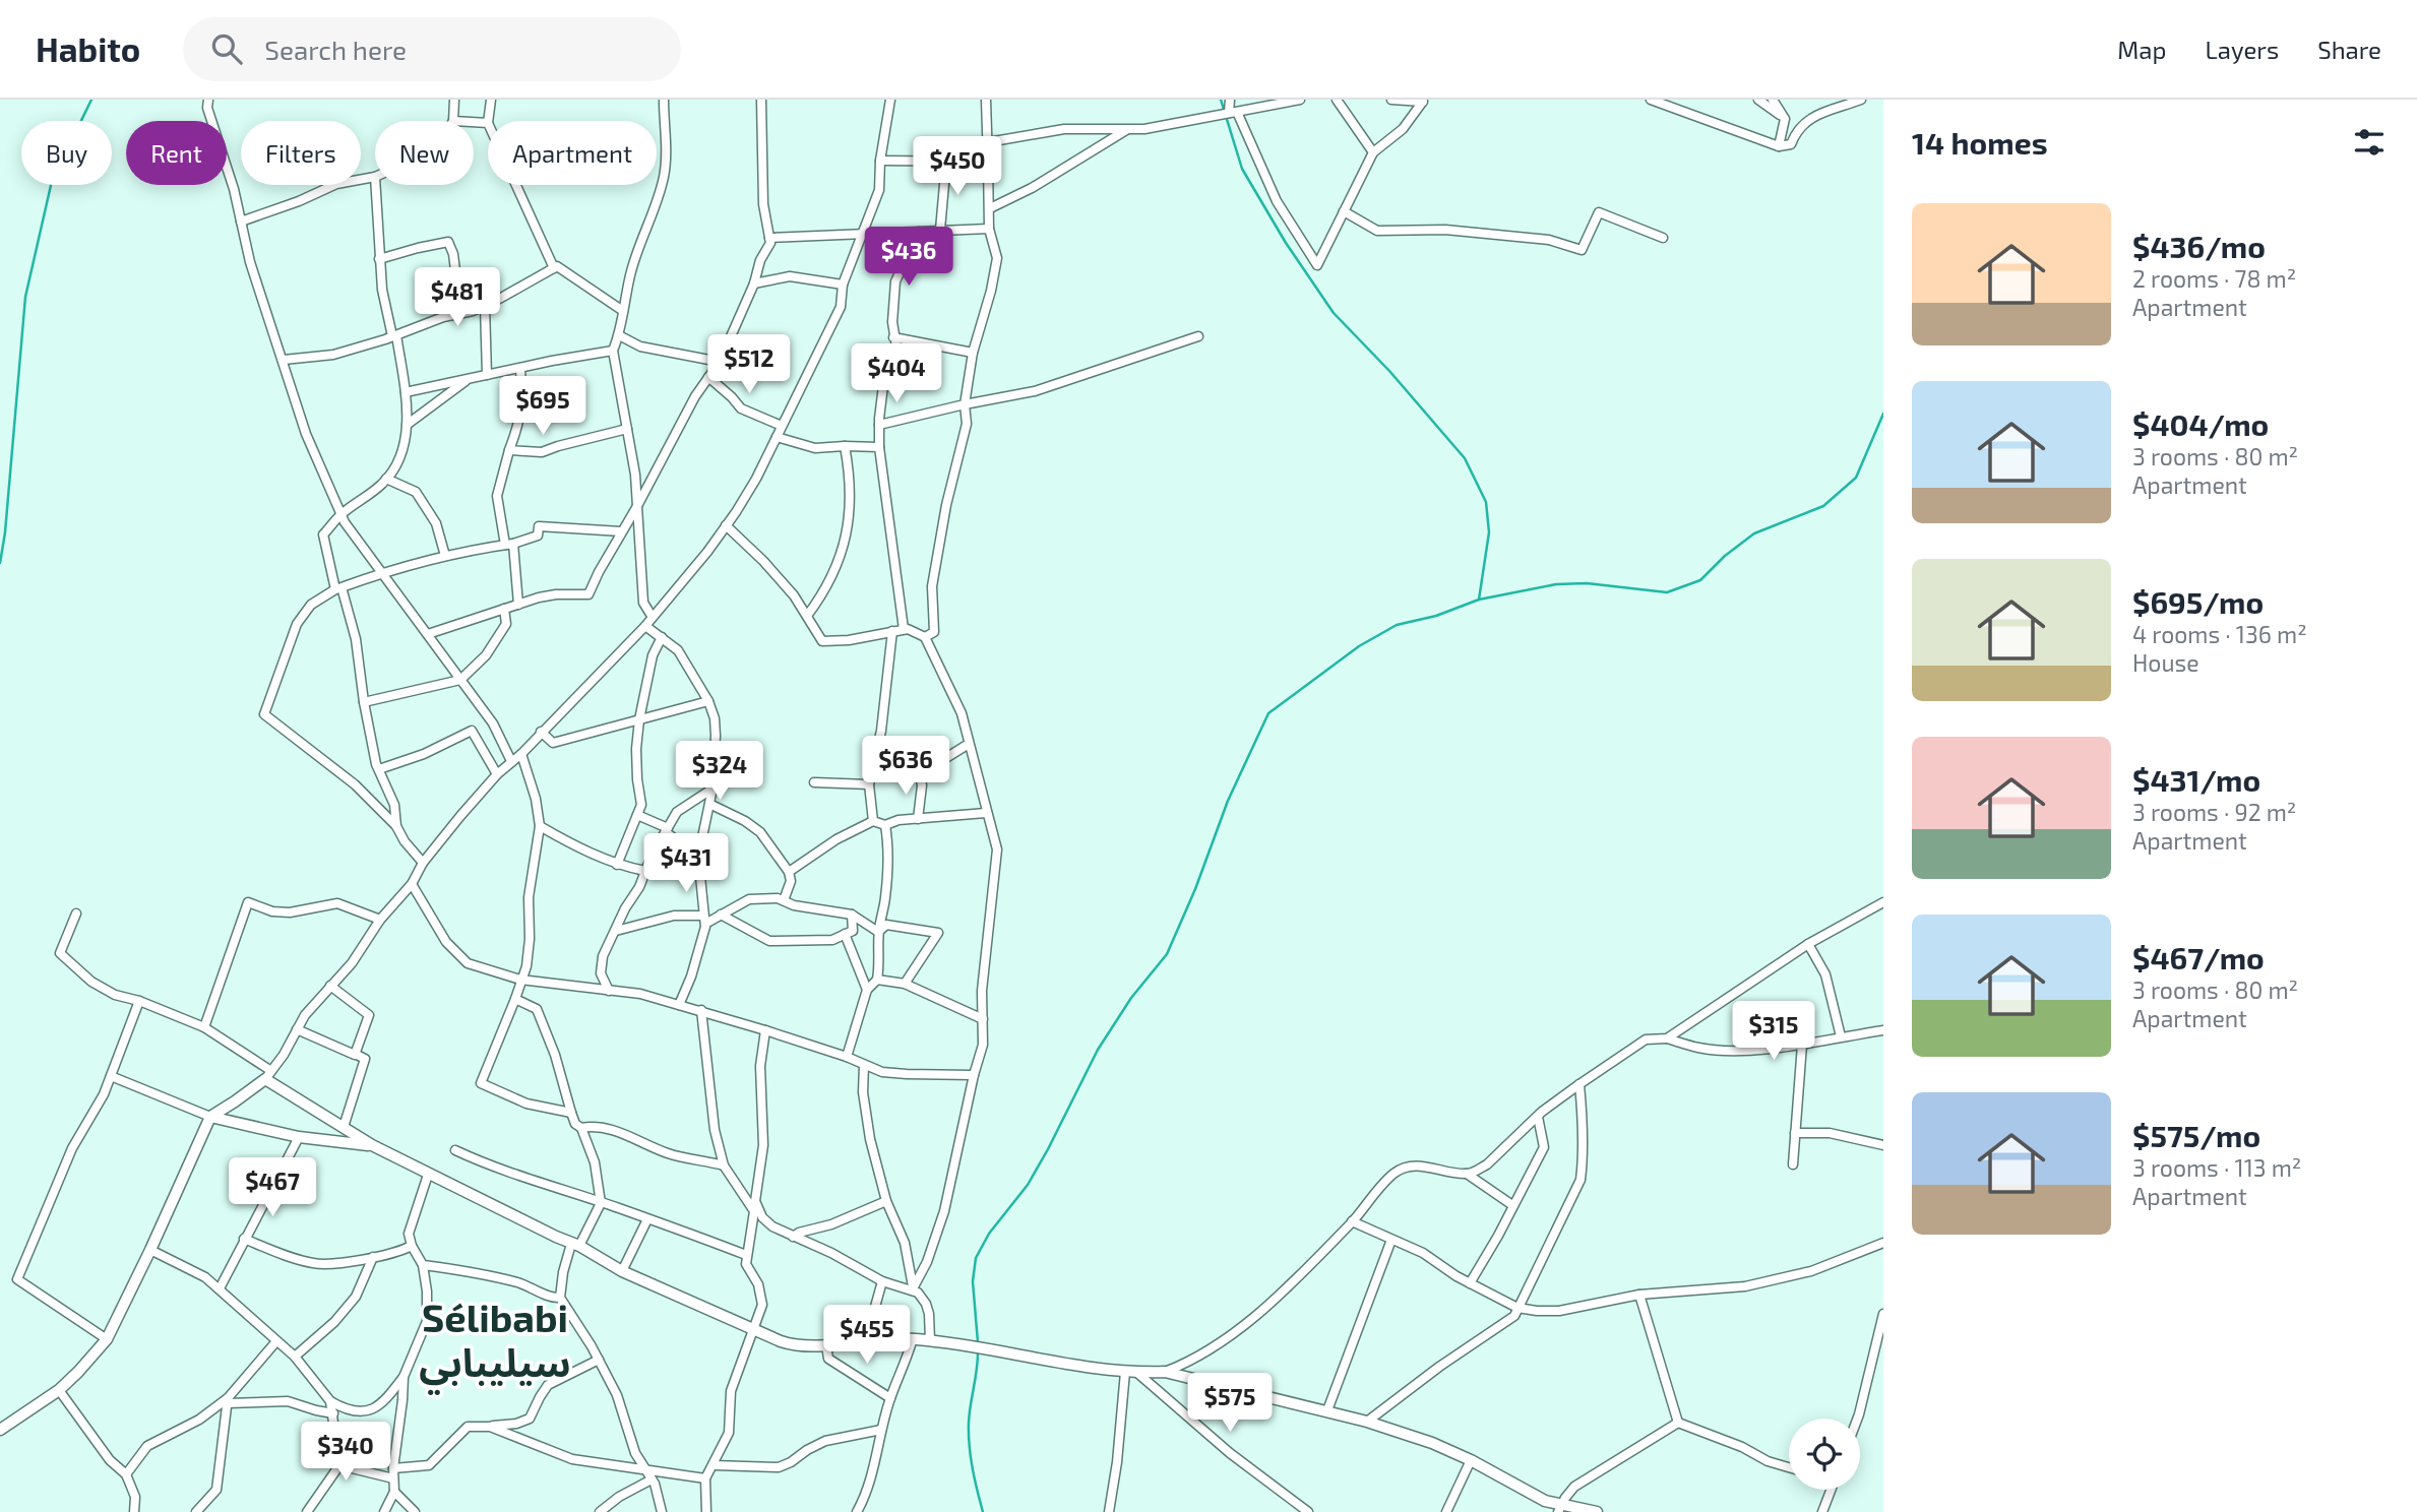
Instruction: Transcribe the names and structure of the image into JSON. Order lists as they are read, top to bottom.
{
  "districts": ["Sélibabi سيليبابي"],
  "page": {
    "header": "Habito",
    "search": "Search here",
    "nav": ["Map", "Layers", "Share"],
    "heading": "14 homes",
    "chip": [
      "Buy",
      "Rent",
      "Filters",
      "New",
      "Apartment"
    ],
    "price": [
      "$450",
      "$436",
      "$481",
      "$512",
      "$404",
      "$695",
      "$636",
      "$324",
      "$431",
      "$315",
      "$467",
      "$455",
      "$575",
      "$340"
    ],
    "list": [
      {
        "name": "$436/mo",
        "note": "2 rooms · 78 m² · Apartment"
      },
      {
        "name": "$404/mo",
        "note": "3 rooms · 80 m² · Apartment"
      },
      {
        "name": "$695/mo",
        "note": "4 rooms · 136 m² · House"
      },
      {
        "name": "$431/mo",
        "note": "3 rooms · 92 m² · Apartment"
      },
      {
        "name": "$467/mo",
        "note": "3 rooms · 80 m² · Apartment"
      },
      {
        "name": "$575/mo",
        "note": "3 rooms · 113 m² · Apartment"
      }
    ]
  }
}
